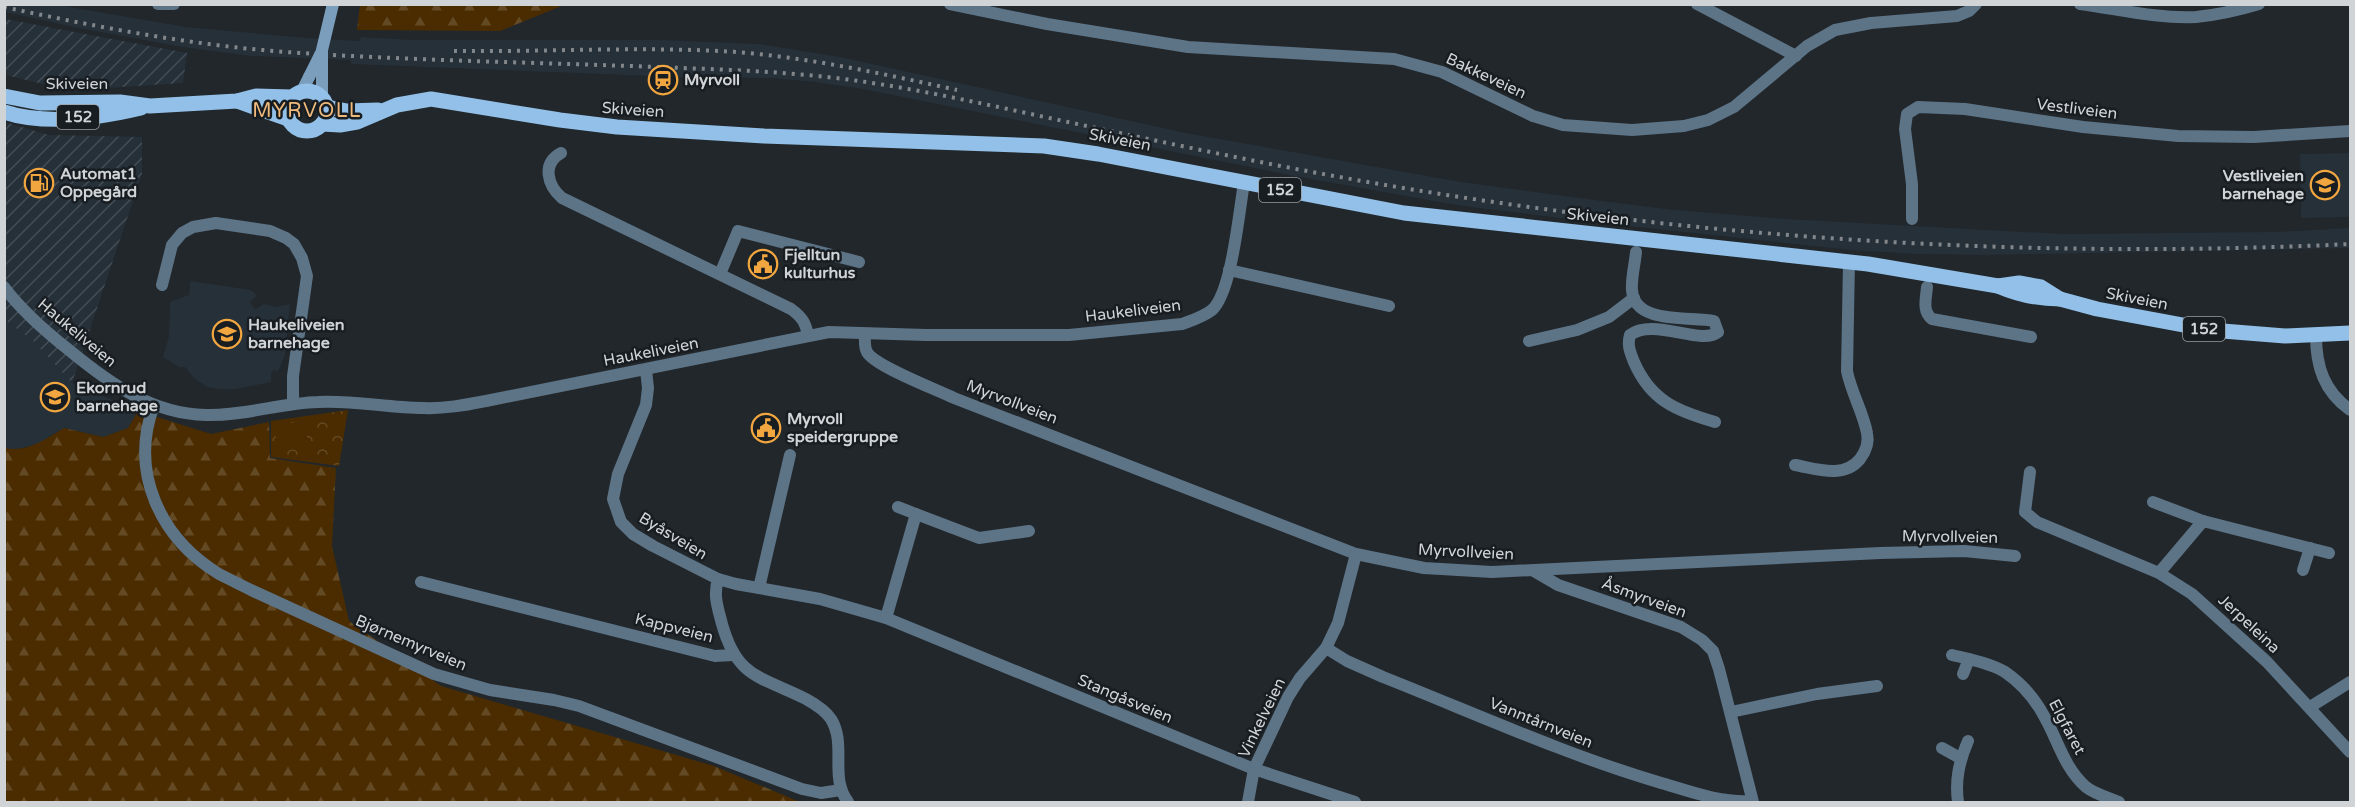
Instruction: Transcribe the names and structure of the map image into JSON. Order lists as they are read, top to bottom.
{
  "streets": {
    "main road": ["Skiveien", "152"],
    "street": [
      "Bakkeveien",
      "Vestliveien",
      "Haukeliveien",
      "Myrvollveien",
      "Byåsveien",
      "Åsmyrveien",
      "Jerpeleina",
      "Kappveien",
      "Bjørnemyrveien",
      "Stangåsveien",
      "Vinkelveien",
      "Vanntårnveien",
      "Elgfaret"
    ]
  },
  "crossings": [
    ["Skiveien", "152"],
    ["Skiveien", "Haukeliveien"],
    ["Haukeliveien", "Myrvollveien"],
    ["Haukeliveien", "Byåsveien"],
    ["Haukeliveien", "Bjørnemyrveien"],
    ["Myrvollveien", "Åsmyrveien"],
    ["Myrvollveien", "Vinkelveien"],
    ["Byåsveien", "Kappveien"],
    ["Byåsveien", "Stangåsveien"],
    ["Åsmyrveien", "Vanntårnveien"],
    ["Kappveien", "Bjørnemyrveien"],
    ["Stangåsveien", "Vinkelveien"],
    ["Vinkelveien", "Vanntårnveien"]
  ],
  "districts": ["MYRVOLL"],
  "places": {
    "station": ["Myrvoll"],
    "fuel station": ["Automat1 Oppegård"],
    "school or university": ["Vestliveien barnehage", "Haukeliveien barnehage", "Ekornrud barnehage"],
    "public building": ["Fjelltun kulturhus", "Myrvoll speidergruppe"]
  }
}
